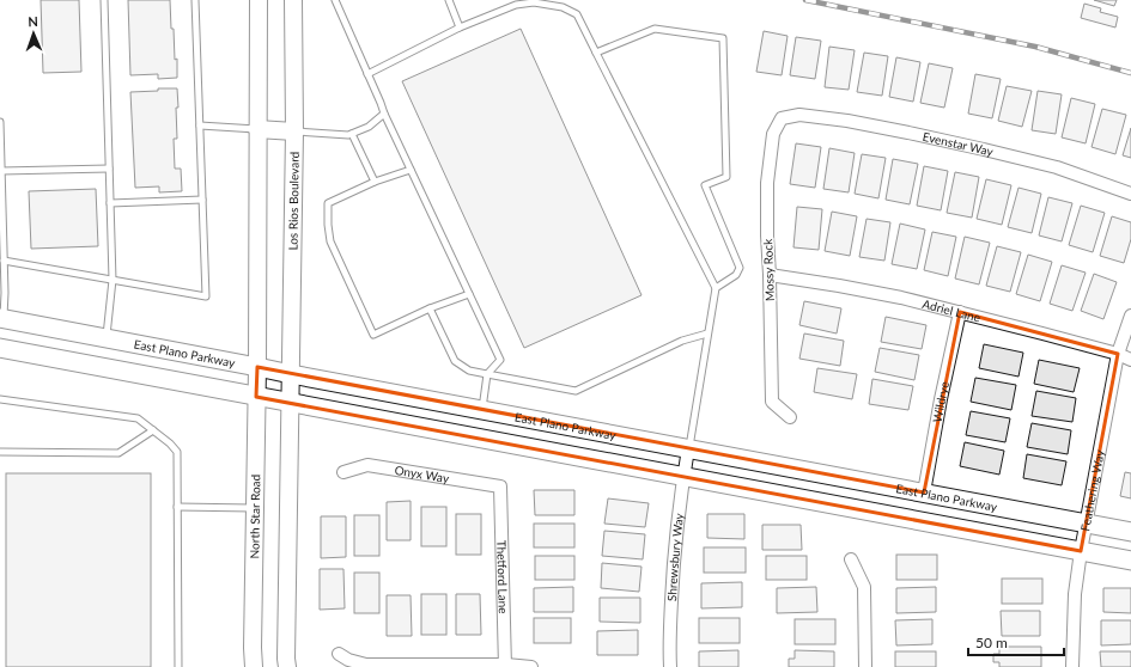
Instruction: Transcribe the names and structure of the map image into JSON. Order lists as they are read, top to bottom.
{
  "streets": {
    "main road": ["Los Rios Boulevard", "East Plano Parkway", "North Star Road"],
    "street": [
      "Evenstar Way",
      "Mossy Rock",
      "Adriel Lane",
      "Wildrye",
      "Onyx Way",
      "Feathering Way",
      "Shrewsbury Way",
      "Thetford Lane"
    ]
  },
  "crossings": [
    ["Evenstar Way", "Mossy Rock"],
    ["Los Rios Boulevard", "East Plano Parkway"],
    ["Mossy Rock", "Adriel Lane"],
    ["Adriel Lane", "Wildrye"],
    ["Adriel Lane", "Feathering Way"],
    ["East Plano Parkway", "Wildrye"],
    ["East Plano Parkway", "Feathering Way"],
    ["East Plano Parkway", "North Star Road"],
    ["East Plano Parkway", "Shrewsbury Way"],
    ["Onyx Way", "Thetford Lane"]
  ],
  "scale_bar": "50 m",
  "north": "top"
}
